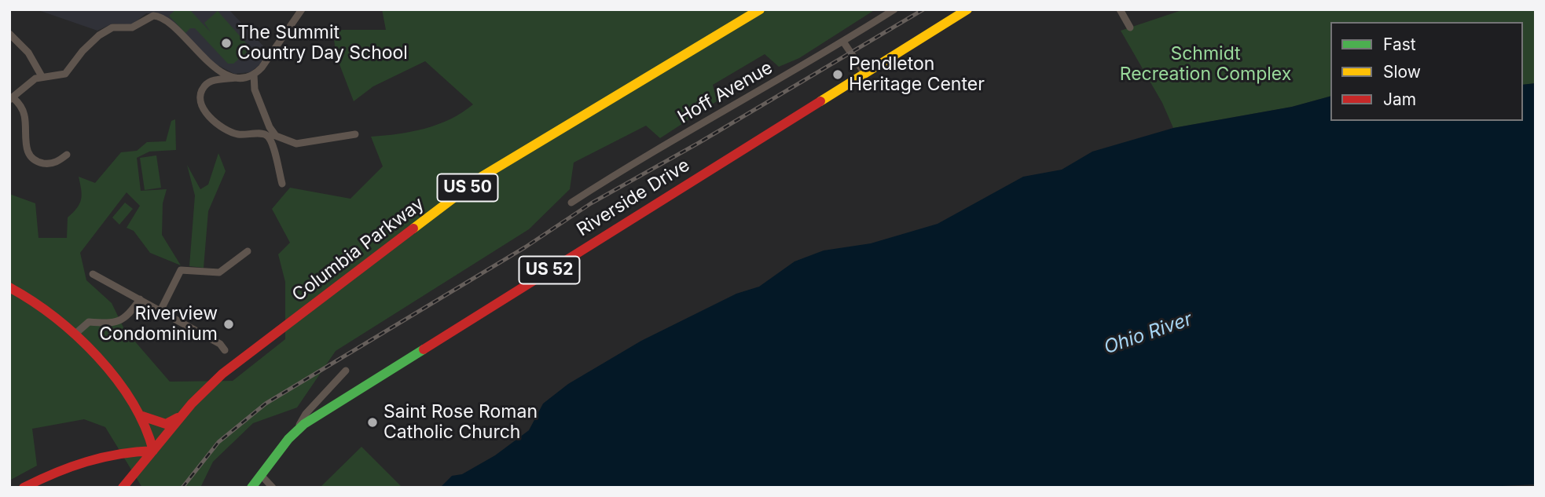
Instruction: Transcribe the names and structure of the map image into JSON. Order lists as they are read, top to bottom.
{
  "streets": {
    "main road": [
      "US 50",
      "Riverside Drive",
      "Columbia Parkway",
      "US 52"
    ],
    "street": ["Hoff Avenue"]
  },
  "water": ["Ohio River"],
  "parks": ["Schmidt Recreation Complex"],
  "places": [
    "The Summit Country Day School",
    "Pendleton Heritage Center",
    "Riverview Condominium",
    "Saint Rose Roman Catholic Church"
  ],
  "legend": ["Fast", "Slow", "Jam"]
}
